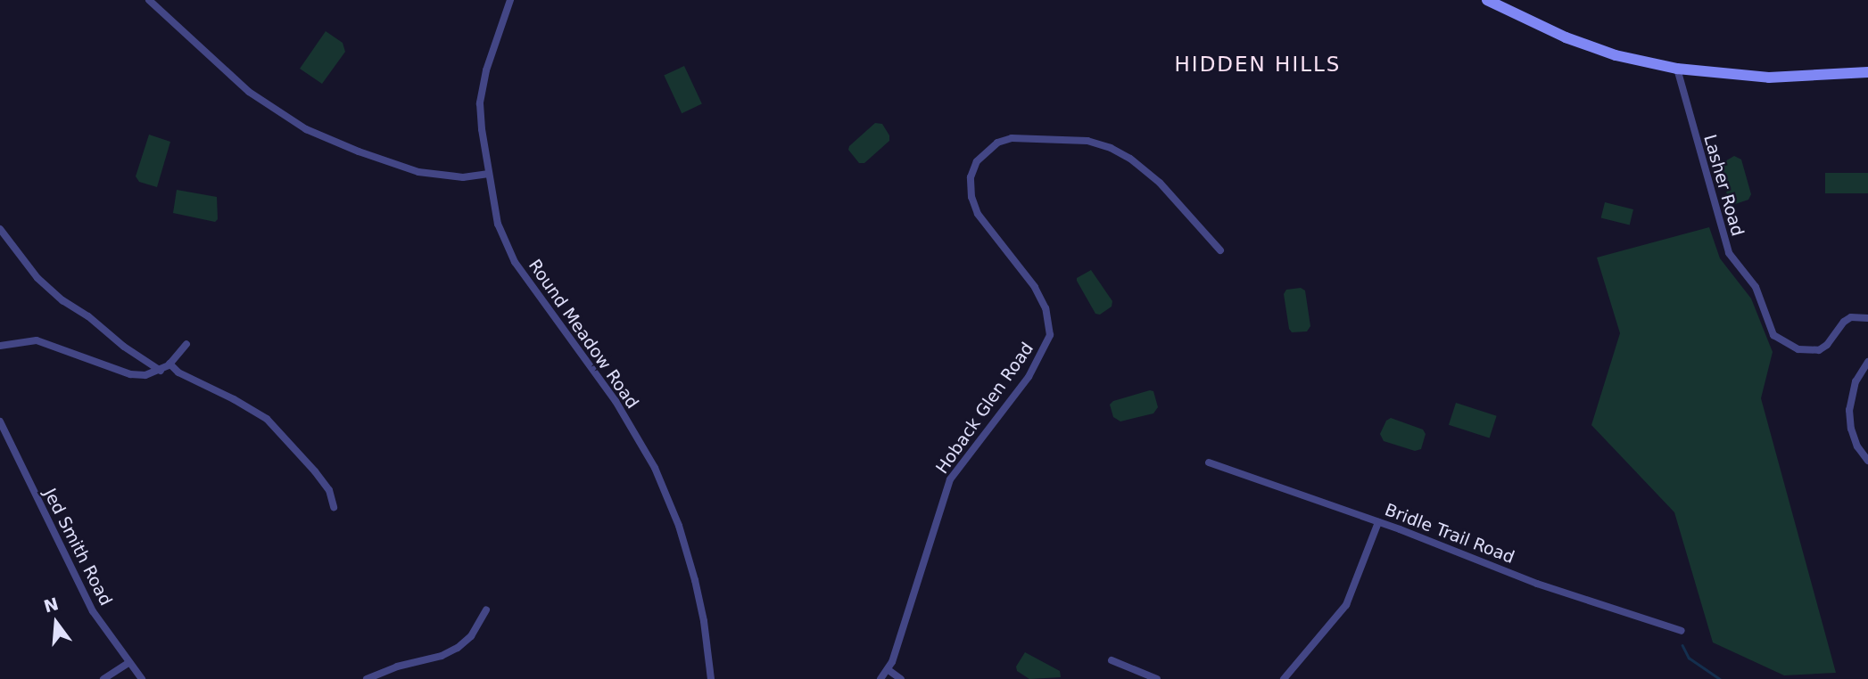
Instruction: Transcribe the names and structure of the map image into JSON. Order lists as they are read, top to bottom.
{
  "streets": {
    "street": [
      "Lasher Road",
      "Round Meadow Road",
      "Hoback Glen Road",
      "Bridle Trail Road",
      "Jed Smith Road"
    ]
  },
  "districts": ["HIDDEN HILLS"],
  "north": "top"
}
